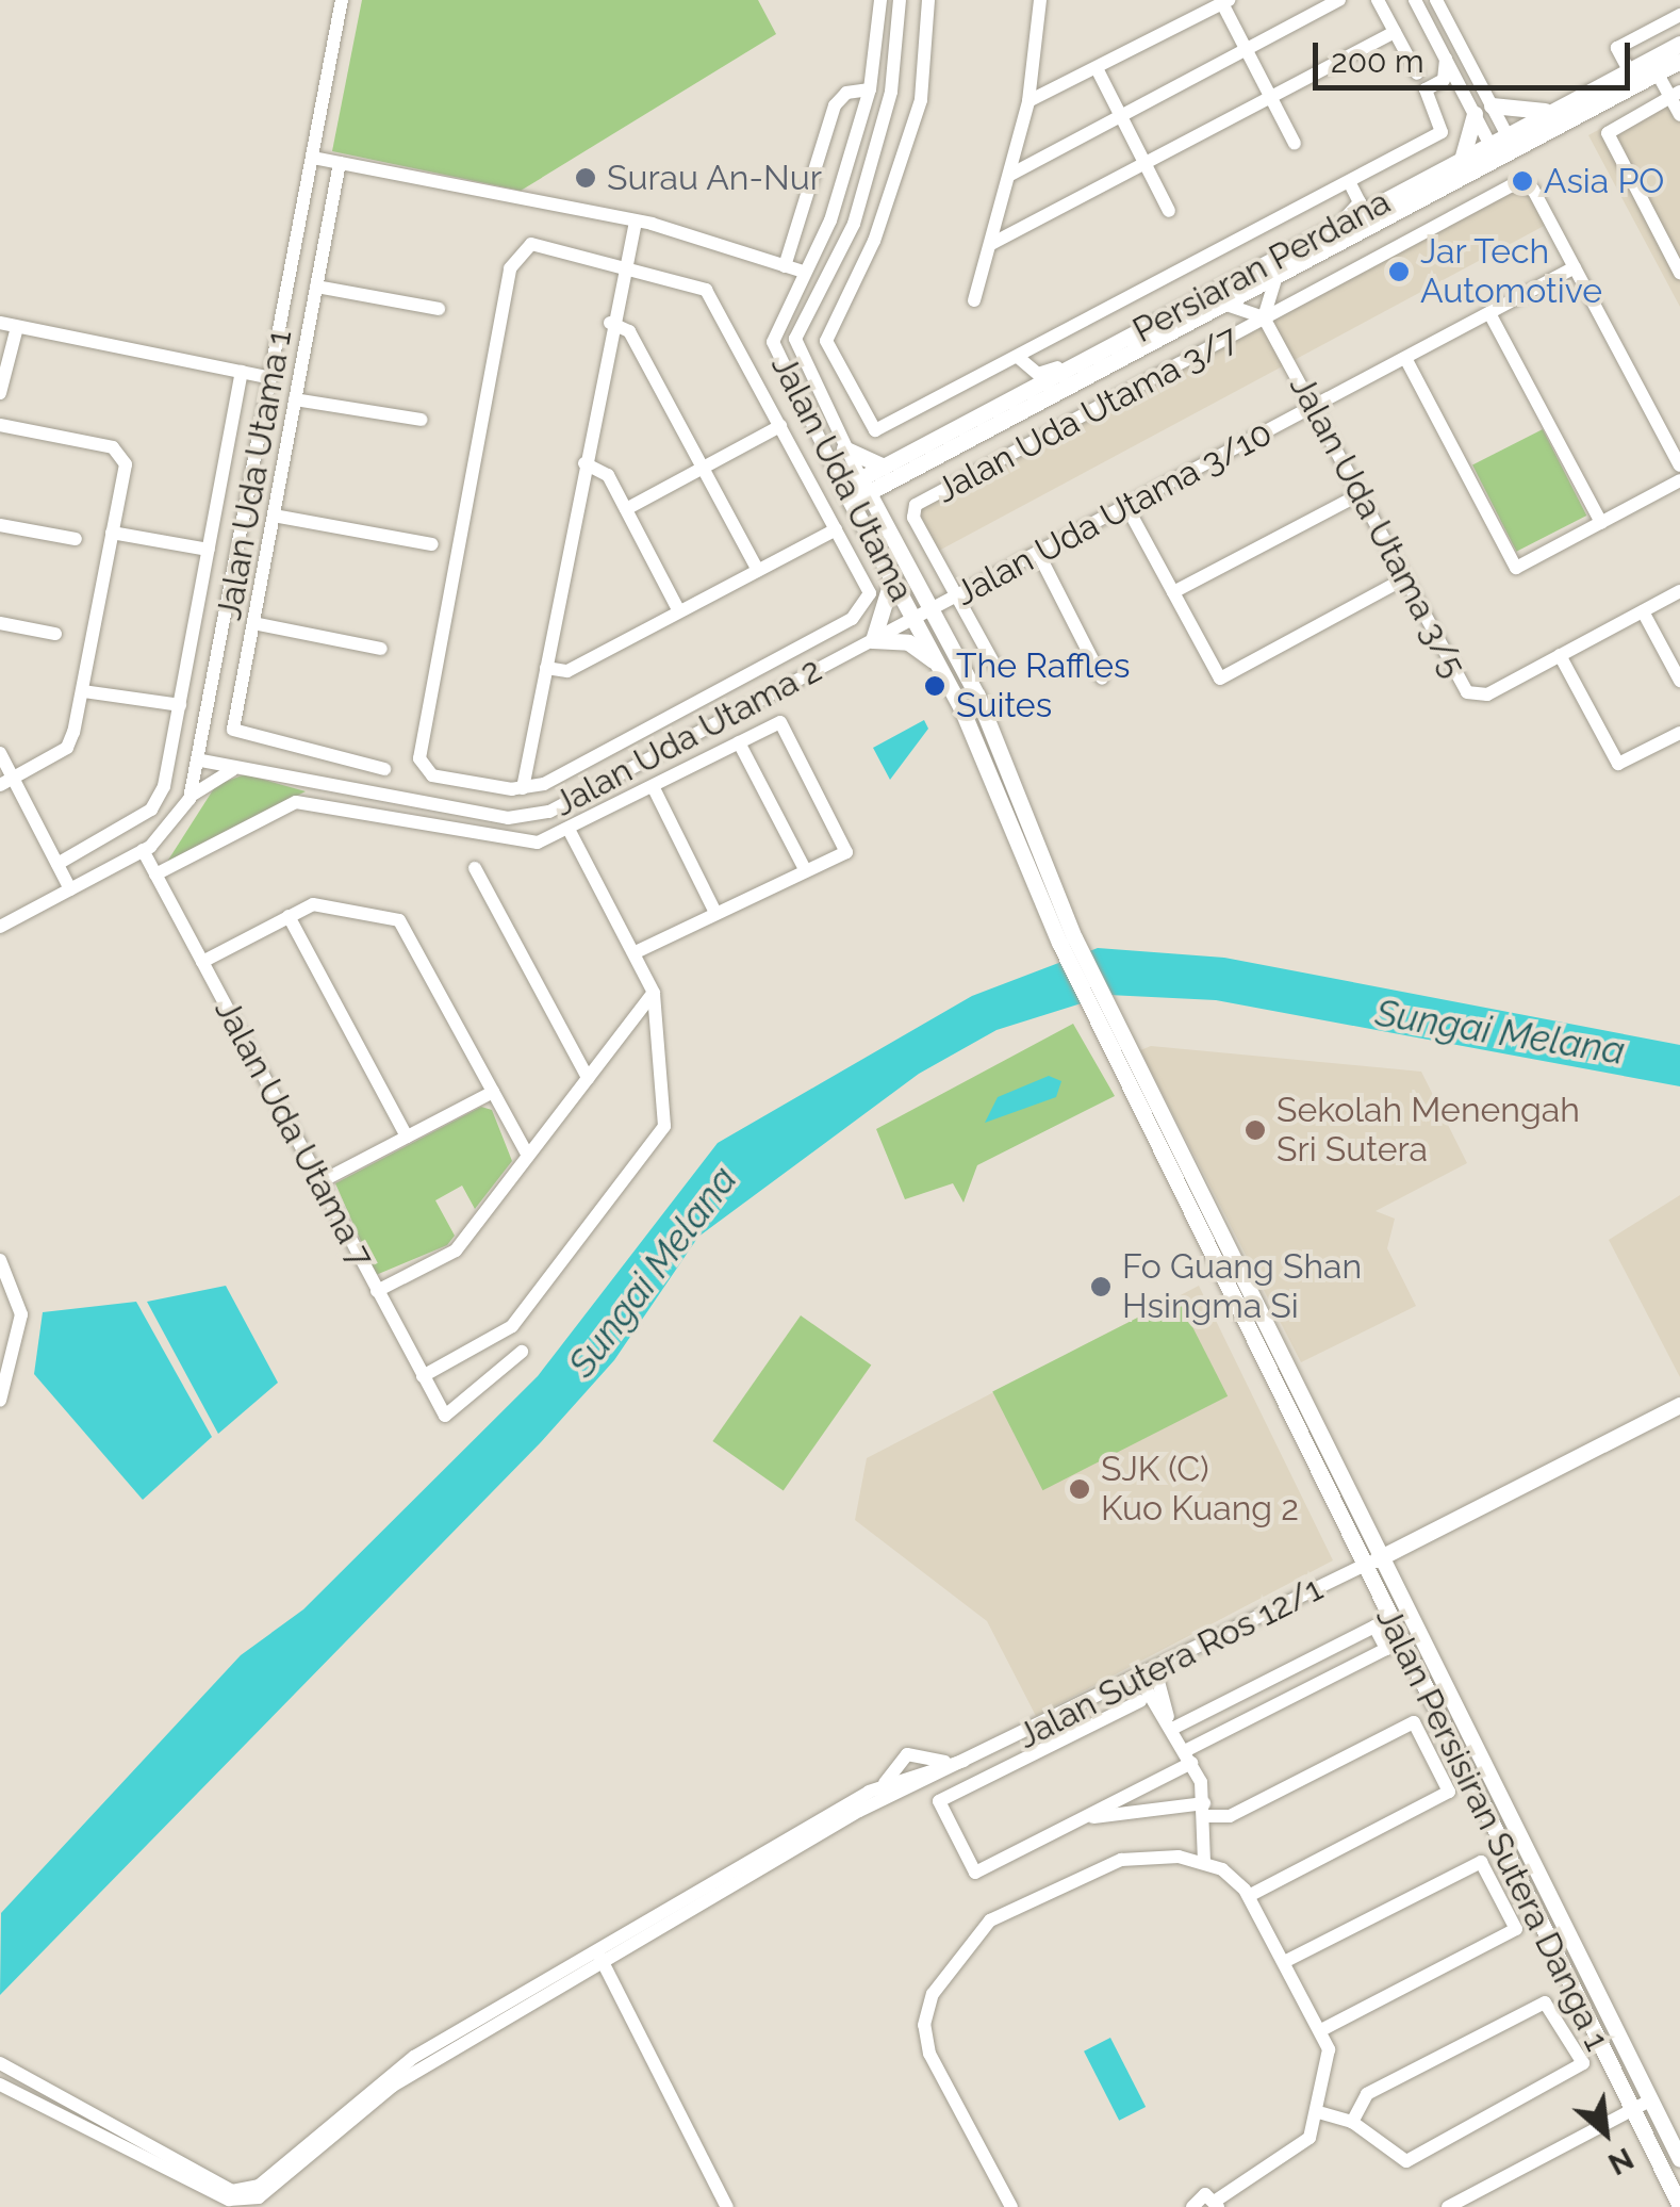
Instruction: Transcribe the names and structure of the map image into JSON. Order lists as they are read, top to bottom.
{
  "streets": {
    "main road": ["Persiaran Perdana", "Jalan Uda Utama", "Jalan Persisiran Sutera Danga 1"],
    "street": [
      "Jalan Uda Utama 3/7",
      "Jalan Uda Utama 1",
      "Jalan Uda Utama 3/10",
      "Jalan Uda Utama 3/5",
      "Jalan Uda Utama 2",
      "Jalan Uda Utama 7",
      "Jalan Sutera Ros 12/1"
    ]
  },
  "crossings": [
    ["Persiaran Perdana", "Jalan Uda Utama"],
    ["Jalan Uda Utama 3/7", "Jalan Uda Utama 3/10"],
    ["Jalan Uda Utama 3/7", "Jalan Uda Utama 3/5"],
    ["Jalan Uda Utama 1", "Jalan Uda Utama 2"],
    ["Jalan Uda Utama 1", "Jalan Uda Utama 7"],
    ["Jalan Uda Utama", "Jalan Uda Utama 3/10"],
    ["Jalan Uda Utama", "Jalan Uda Utama 2"],
    ["Jalan Uda Utama", "Jalan Persisiran Sutera Danga 1"],
    ["Jalan Uda Utama 3/10", "Jalan Uda Utama 3/5"],
    ["Jalan Uda Utama 3/10", "Jalan Uda Utama 2"],
    ["Jalan Sutera Ros 12/1", "Jalan Persisiran Sutera Danga 1"]
  ],
  "water": ["Sungai Melana"],
  "places": [
    "Surau An-Nur",
    "Asia PO",
    "Jar Tech Automotive",
    "The Raffles Suites",
    "Sekolah Menengah Sri Sutera",
    "Fo Guang Shan Hsingma Si",
    "SJK (C) Kuo Kuang 2"
  ],
  "scale_bar": "200 m",
  "north": "bottom right"
}
